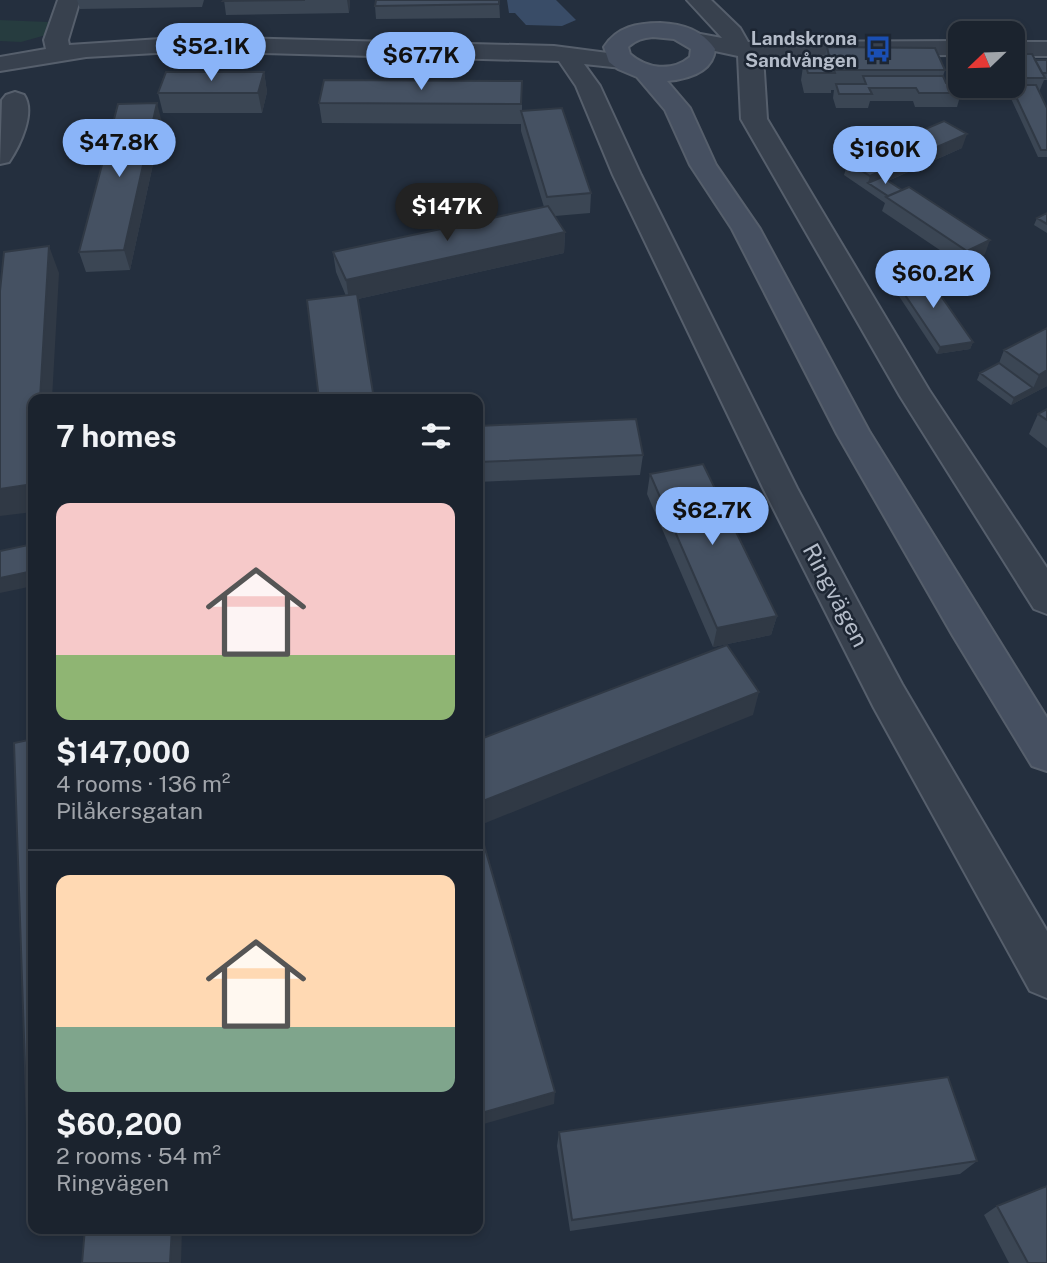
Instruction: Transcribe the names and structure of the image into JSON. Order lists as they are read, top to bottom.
{
  "streets": {
    "street": ["Ringvägen"]
  },
  "places": {
    "bus stop": ["Landskrona Sandvången"]
  },
  "north": "bottom left",
  "page": {
    "price": [
      "$52.1K",
      "$67.7K",
      "$47.8K",
      "$160K",
      "$147K",
      "$60.2K",
      "$62.7K"
    ],
    "heading": "7 homes",
    "list": [
      {
        "name": "$147,000",
        "note": "4 rooms · 136 m² · Pilåkersgatan"
      },
      {
        "name": "$60,200",
        "note": "2 rooms · 54 m² · Ringvägen"
      }
    ]
  }
}
